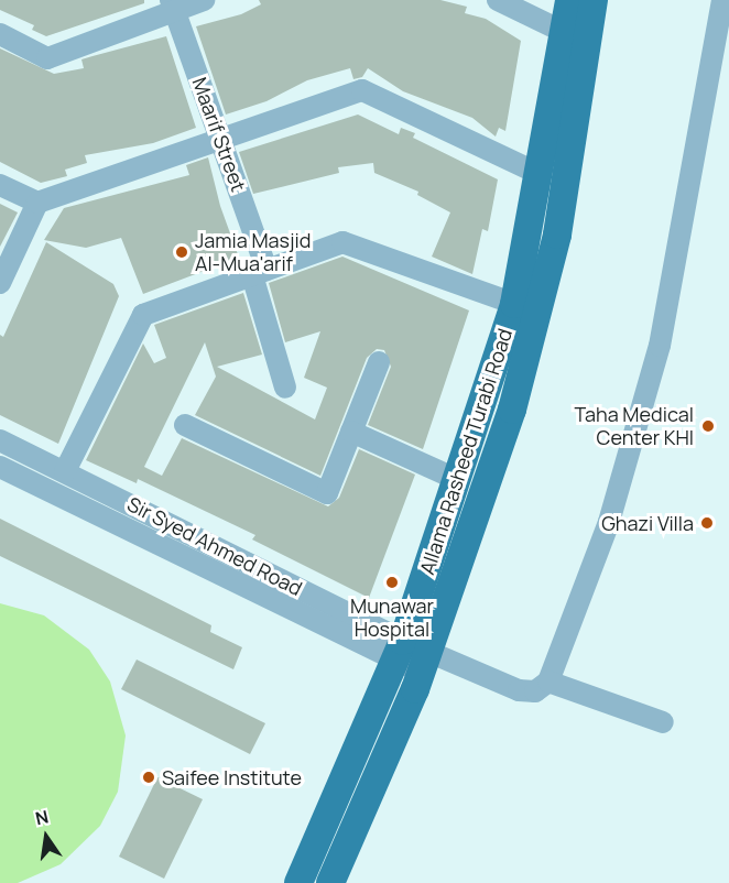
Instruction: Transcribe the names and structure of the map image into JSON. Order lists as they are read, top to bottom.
{
  "streets": {
    "main road": ["Allama Rasheed Turabi Road"],
    "street": ["Maarif Street", "Sir Syed Ahmed Road"]
  },
  "crossings": [
    ["Allama Rasheed Turabi Road", "Sir Syed Ahmed Road"]
  ],
  "places": [
    "Jamia Masjid Al-Mua'arif",
    "Taha Medical Center KHI",
    "Ghazi Villa",
    "Munawar Hospital",
    "Saifee Institute"
  ],
  "north": "top"
}
